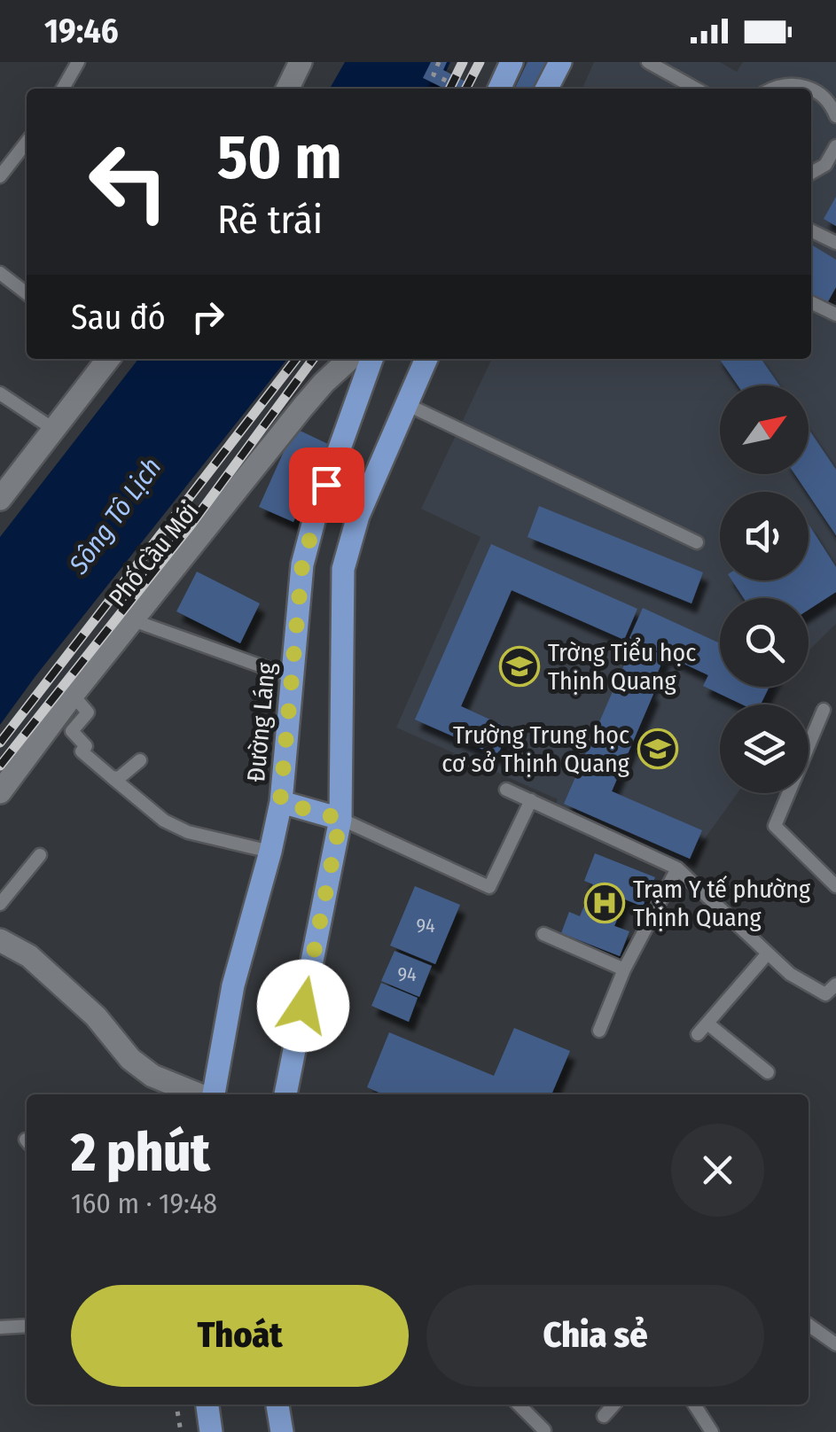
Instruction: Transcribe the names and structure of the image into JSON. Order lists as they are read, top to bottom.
{
  "streets": {
    "main road": ["Phố Cầu Mới", "Đường Láng"]
  },
  "water": ["Sông Tô Lịch"],
  "places": {
    "school or university": ["Trờng Tiểu học Thịnh Quang", "Trường Trung học cơ sở Thịnh Quang"],
    "hospital": ["Trạm Y tế phường Thịnh Quang"]
  },
  "house_numbers": ["94", "94"],
  "north": "top right",
  "page": {
    "status": "19:46",
    "turn": ["50 m", "Rẽ trái"],
    "then": "Sau đó",
    "heading": ["2 phút", "160 m · 19:48"],
    "buttons": ["Thoát", "Chia sẻ"]
  }
}
